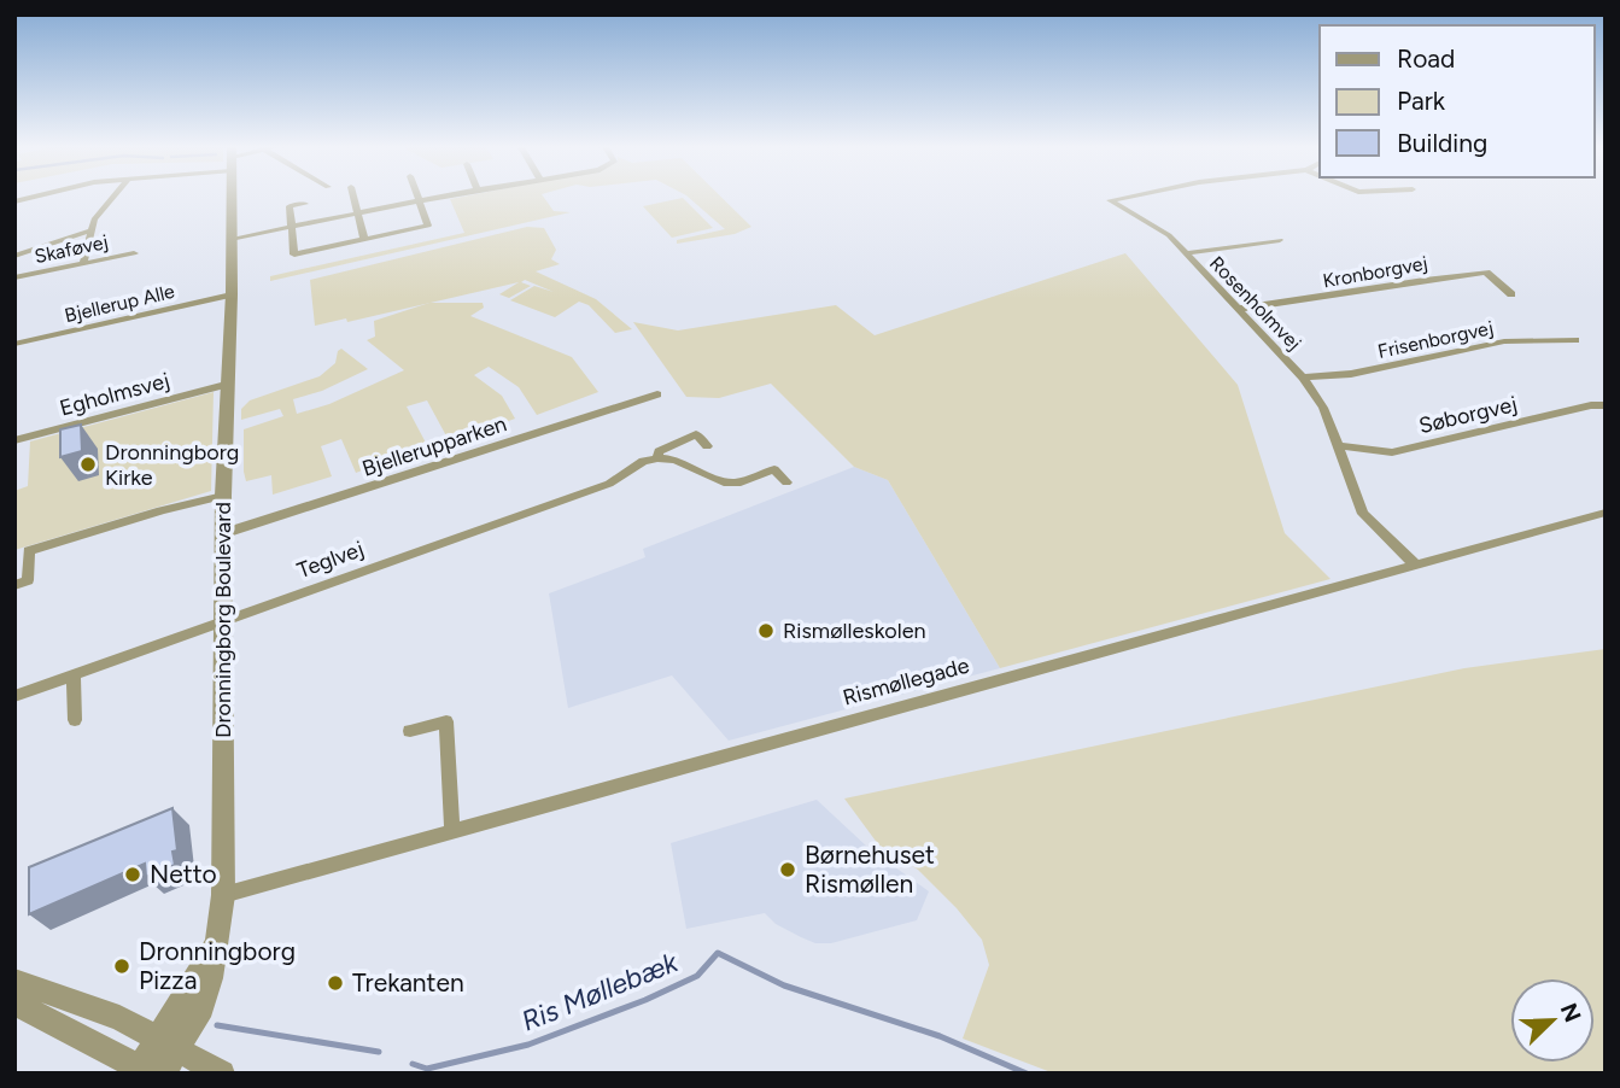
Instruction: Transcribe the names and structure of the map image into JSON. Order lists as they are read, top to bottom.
{
  "streets": {
    "street": [
      "Skaføvej",
      "Kronborgvej",
      "Bjellerup Alle",
      "Rosenholmvej",
      "Frisenborgvej",
      "Egholmsvej",
      "Søborgvej",
      "Bjellerupparken",
      "Teglvej",
      "Dronningborg Boulevard",
      "Rismøllegade"
    ]
  },
  "crossings": [
    ["Kronborgvej", "Rosenholmvej"],
    ["Bjellerup Alle", "Dronningborg Boulevard"],
    ["Rosenholmvej", "Frisenborgvej"],
    ["Rosenholmvej", "Søborgvej"],
    ["Rosenholmvej", "Rismøllegade"],
    ["Egholmsvej", "Dronningborg Boulevard"],
    ["Bjellerupparken", "Dronningborg Boulevard"],
    ["Teglvej", "Dronningborg Boulevard"],
    ["Dronningborg Boulevard", "Rismøllegade"]
  ],
  "water": ["Ris Møllebæk"],
  "places": [
    "Dronningborg Kirke",
    "Rismølleskolen",
    "Børnehuset Rismøllen",
    "Netto",
    "Dronningborg Pizza",
    "Trekanten"
  ],
  "legend": ["Road", "Park", "Building"],
  "north": "top right"
}
